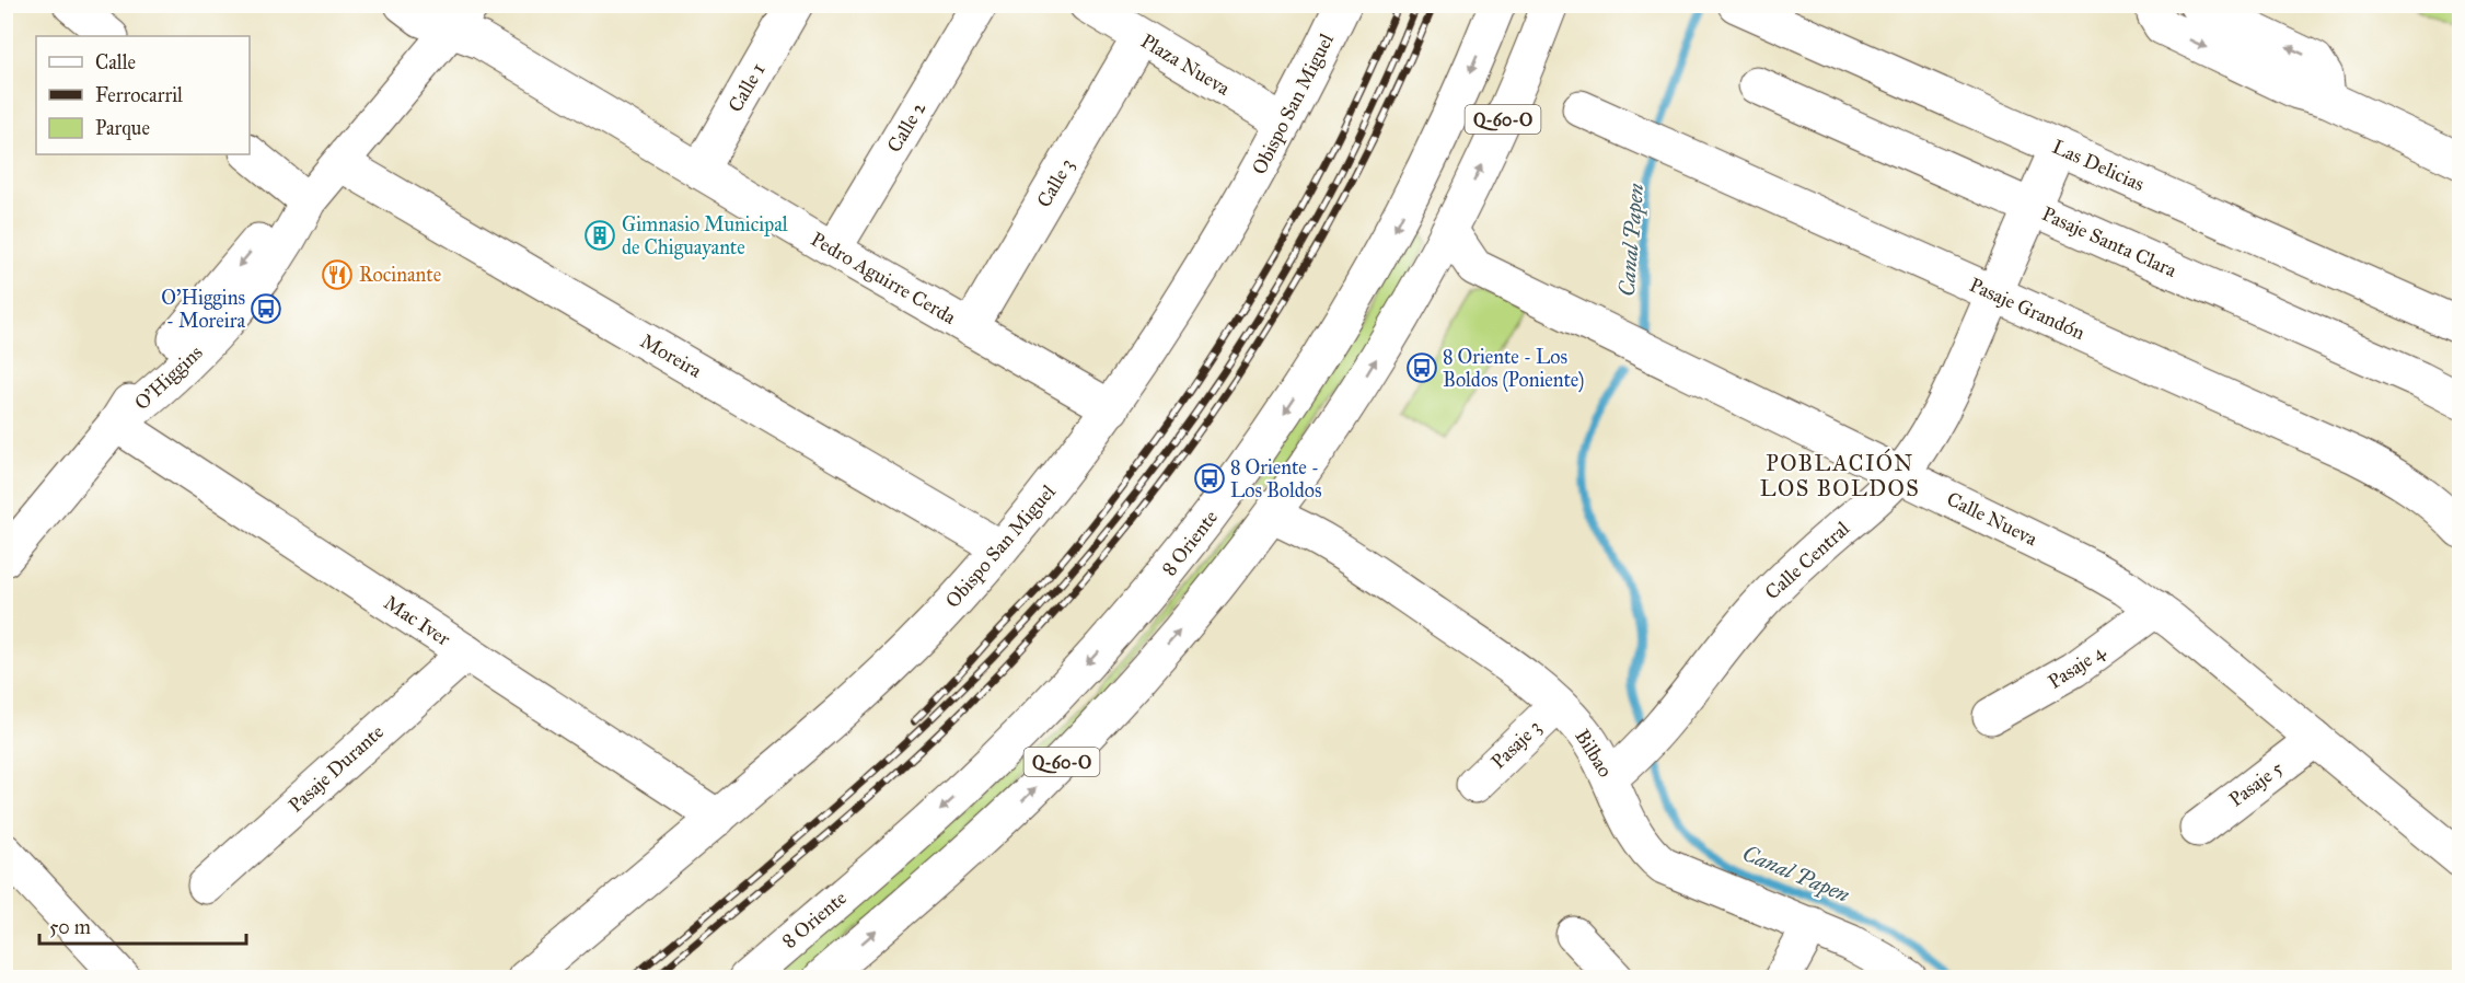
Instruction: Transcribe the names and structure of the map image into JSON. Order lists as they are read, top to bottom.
{
  "streets": {
    "street": [
      "Plaza Nueva",
      "Calle 1",
      "Obispo San Miguel",
      "Q-60-O",
      "Calle 2",
      "Las Delicias",
      "Calle 3",
      "Pasaje Santa Clara",
      "Pedro Aguirre Cerda",
      "Pasaje Grandón",
      "Moreira",
      "O'Higgins",
      "Calle Nueva",
      "8 Oriente",
      "Calle Central",
      "Mac Iver",
      "Pasaje 4",
      "Pasaje 3",
      "Bilbao",
      "Pasaje Durante",
      "Pasaje 5"
    ]
  },
  "crossings": [
    ["Plaza Nueva", "Obispo San Miguel"],
    ["Plaza Nueva", "Calle 3"],
    ["Calle 1", "Pedro Aguirre Cerda"],
    ["Obispo San Miguel", "Pedro Aguirre Cerda"],
    ["Obispo San Miguel", "Moreira"],
    ["Obispo San Miguel", "Mac Iver"],
    ["Q-60-O", "Calle Nueva"],
    ["Q-60-O", "Bilbao"],
    ["Calle 2", "Pedro Aguirre Cerda"],
    ["Las Delicias", "Calle Central"],
    ["Calle 3", "Pedro Aguirre Cerda"],
    ["Pasaje Santa Clara", "Calle Central"],
    ["Pedro Aguirre Cerda", "O'Higgins"],
    ["Pasaje Grandón", "Calle Central"],
    ["Moreira", "O'Higgins"],
    ["O'Higgins", "Mac Iver"],
    ["Calle Nueva", "8 Oriente"],
    ["Calle Nueva", "Calle Central"],
    ["Calle Nueva", "Pasaje 4"],
    ["Calle Nueva", "Pasaje 5"],
    ["8 Oriente", "Bilbao"],
    ["Calle Central", "Bilbao"],
    ["Mac Iver", "Pasaje Durante"],
    ["Pasaje 3", "Bilbao"]
  ],
  "districts": ["POBLACIÓN LOS BOLDOS"],
  "water": ["Canal Papen"],
  "places": {
    "building": ["Gimnasio Municipal de Chiguayante"],
    "restaurant": ["Rocinante"],
    "bus stop": ["O'Higgins - Moreira", "8 Oriente - Los Boldos (Poniente)", "8 Oriente - Los Boldos"]
  },
  "legend": ["Calle", "Ferrocarril", "Parque"],
  "scale_bar": "50 m"
}
